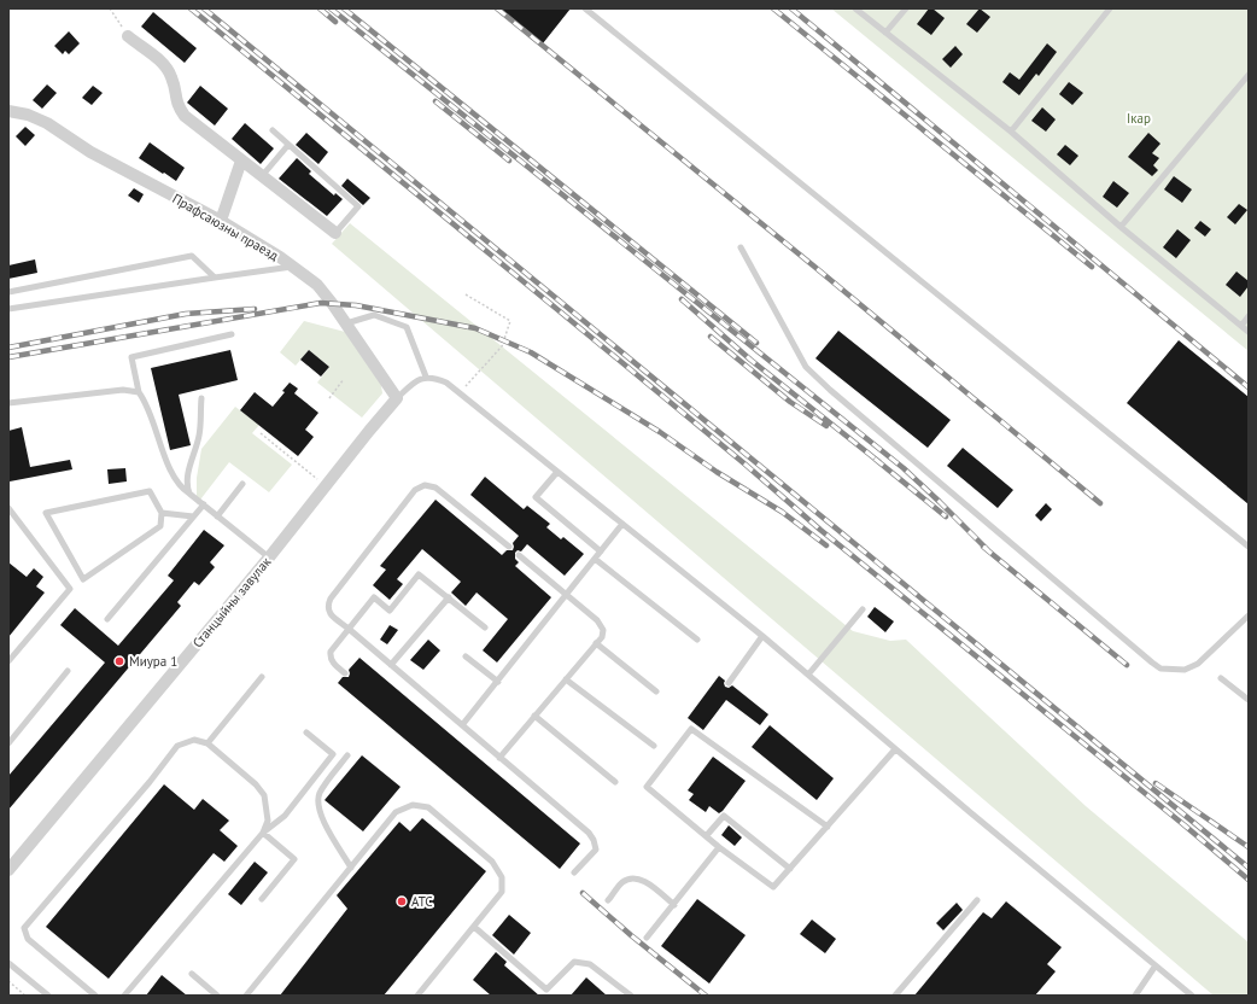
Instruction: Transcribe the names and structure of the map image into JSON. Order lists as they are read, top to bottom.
{
  "streets": {
    "street": ["Прафсаюзны праезд", "Станцыйны завулак"]
  },
  "crossings": [
    ["Прафсаюзны праезд", "Станцыйны завулак"]
  ],
  "parks": ["Ікар"],
  "places": ["Миура 1", "АТС"]
}
